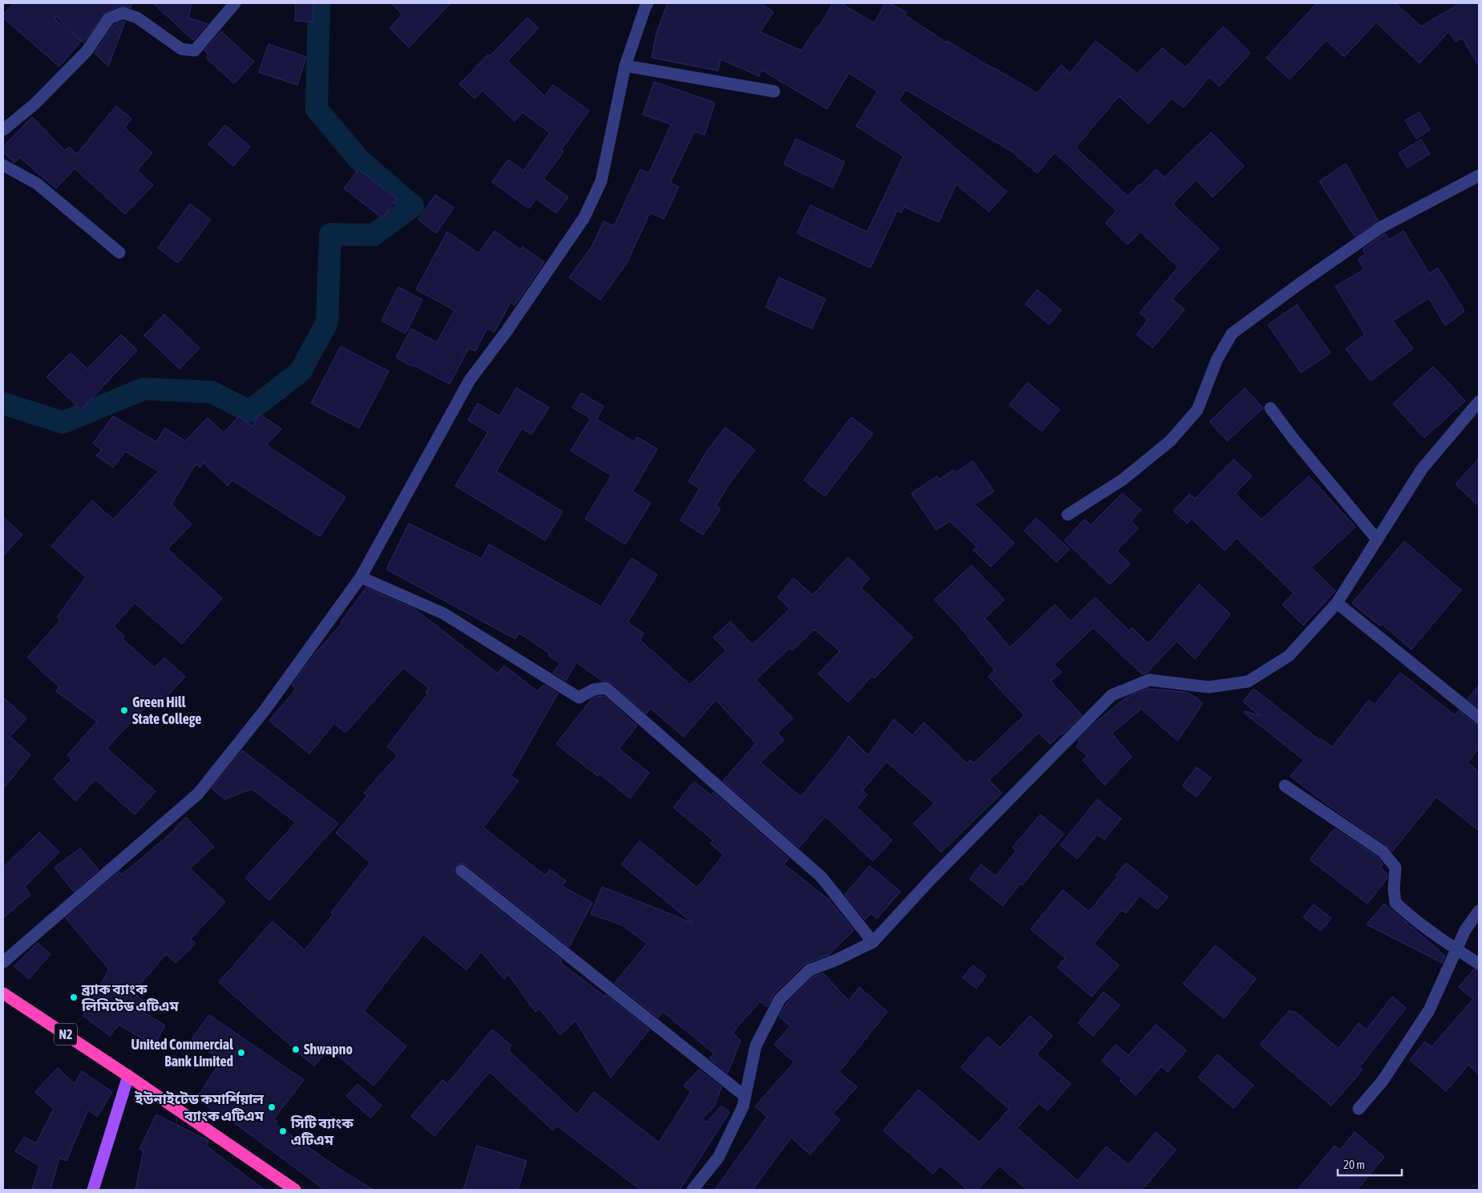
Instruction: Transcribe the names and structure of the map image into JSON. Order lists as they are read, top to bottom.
{
  "streets": {
    "highway": ["N2"]
  },
  "places": [
    "Green Hill State College",
    "ব্র্যাক ব্যাংক লিমিটেড এটিএম",
    "Shwapno",
    "United Commercial Bank Limited",
    "ইউনাইটেড কমার্শিয়াল ব্যাংক এটিএম",
    "সিটি ব্যাংক এটিএম"
  ],
  "scale_bar": "20 m"
}
